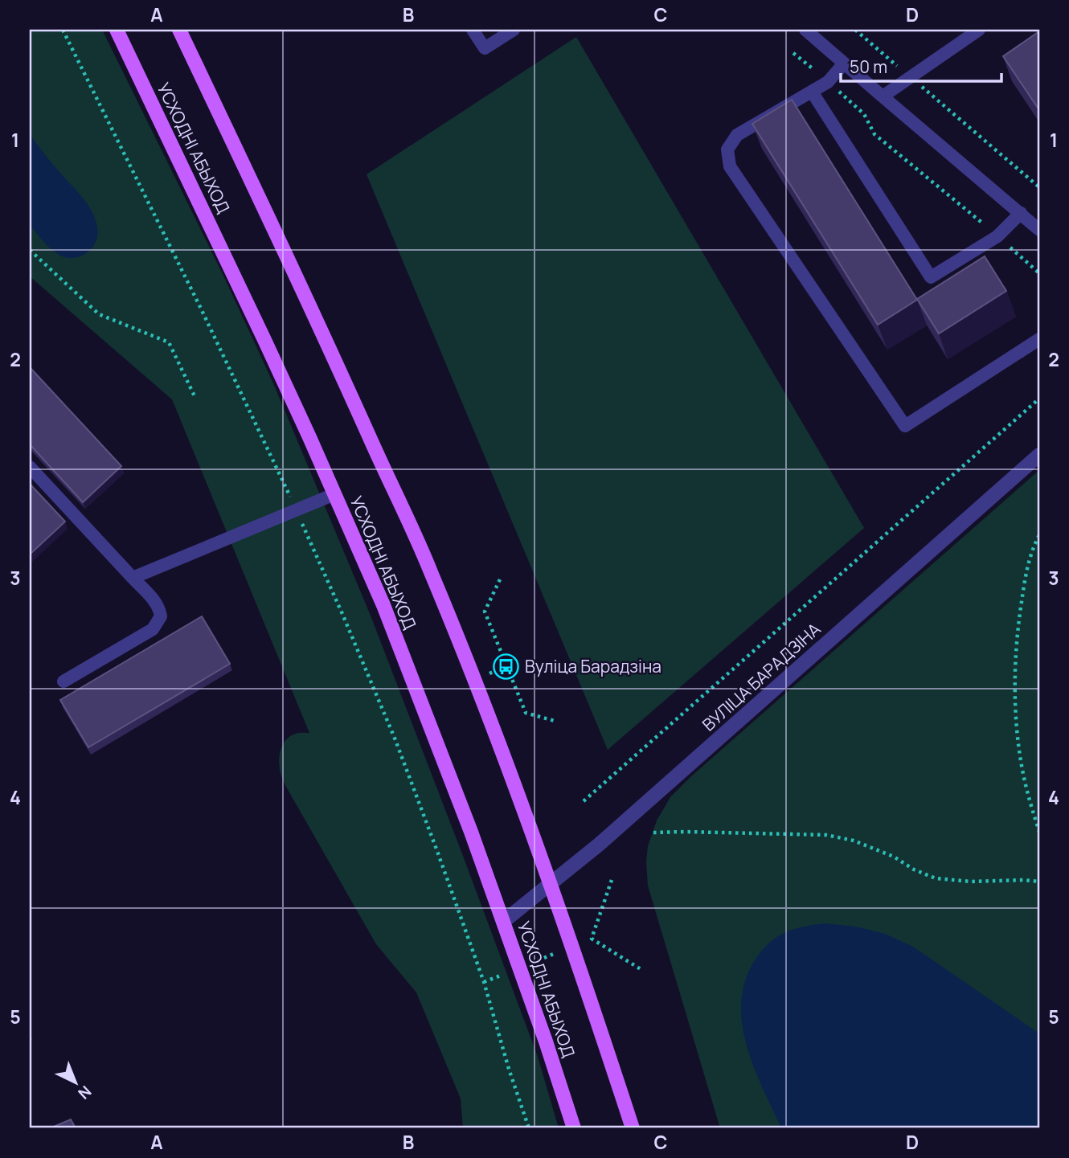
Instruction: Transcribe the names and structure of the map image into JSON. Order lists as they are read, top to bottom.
{
  "streets": {
    "main road": ["УСХОДНІ АБЫХОД"],
    "street": ["ВУЛІЦА БАРАДЗІНА"]
  },
  "crossings": [
    ["УСХОДНІ АБЫХОД", "ВУЛІЦА БАРАДЗІНА"]
  ],
  "places": {
    "bus stop": ["Вуліца Барадзіна"]
  },
  "scale_bar": "50 m",
  "north": "bottom right",
  "grid": {
    "columns": [
      "A",
      "B",
      "C",
      "D"
    ],
    "rows": [
      "1",
      "2",
      "3",
      "4",
      "5"
    ]
  }
}
